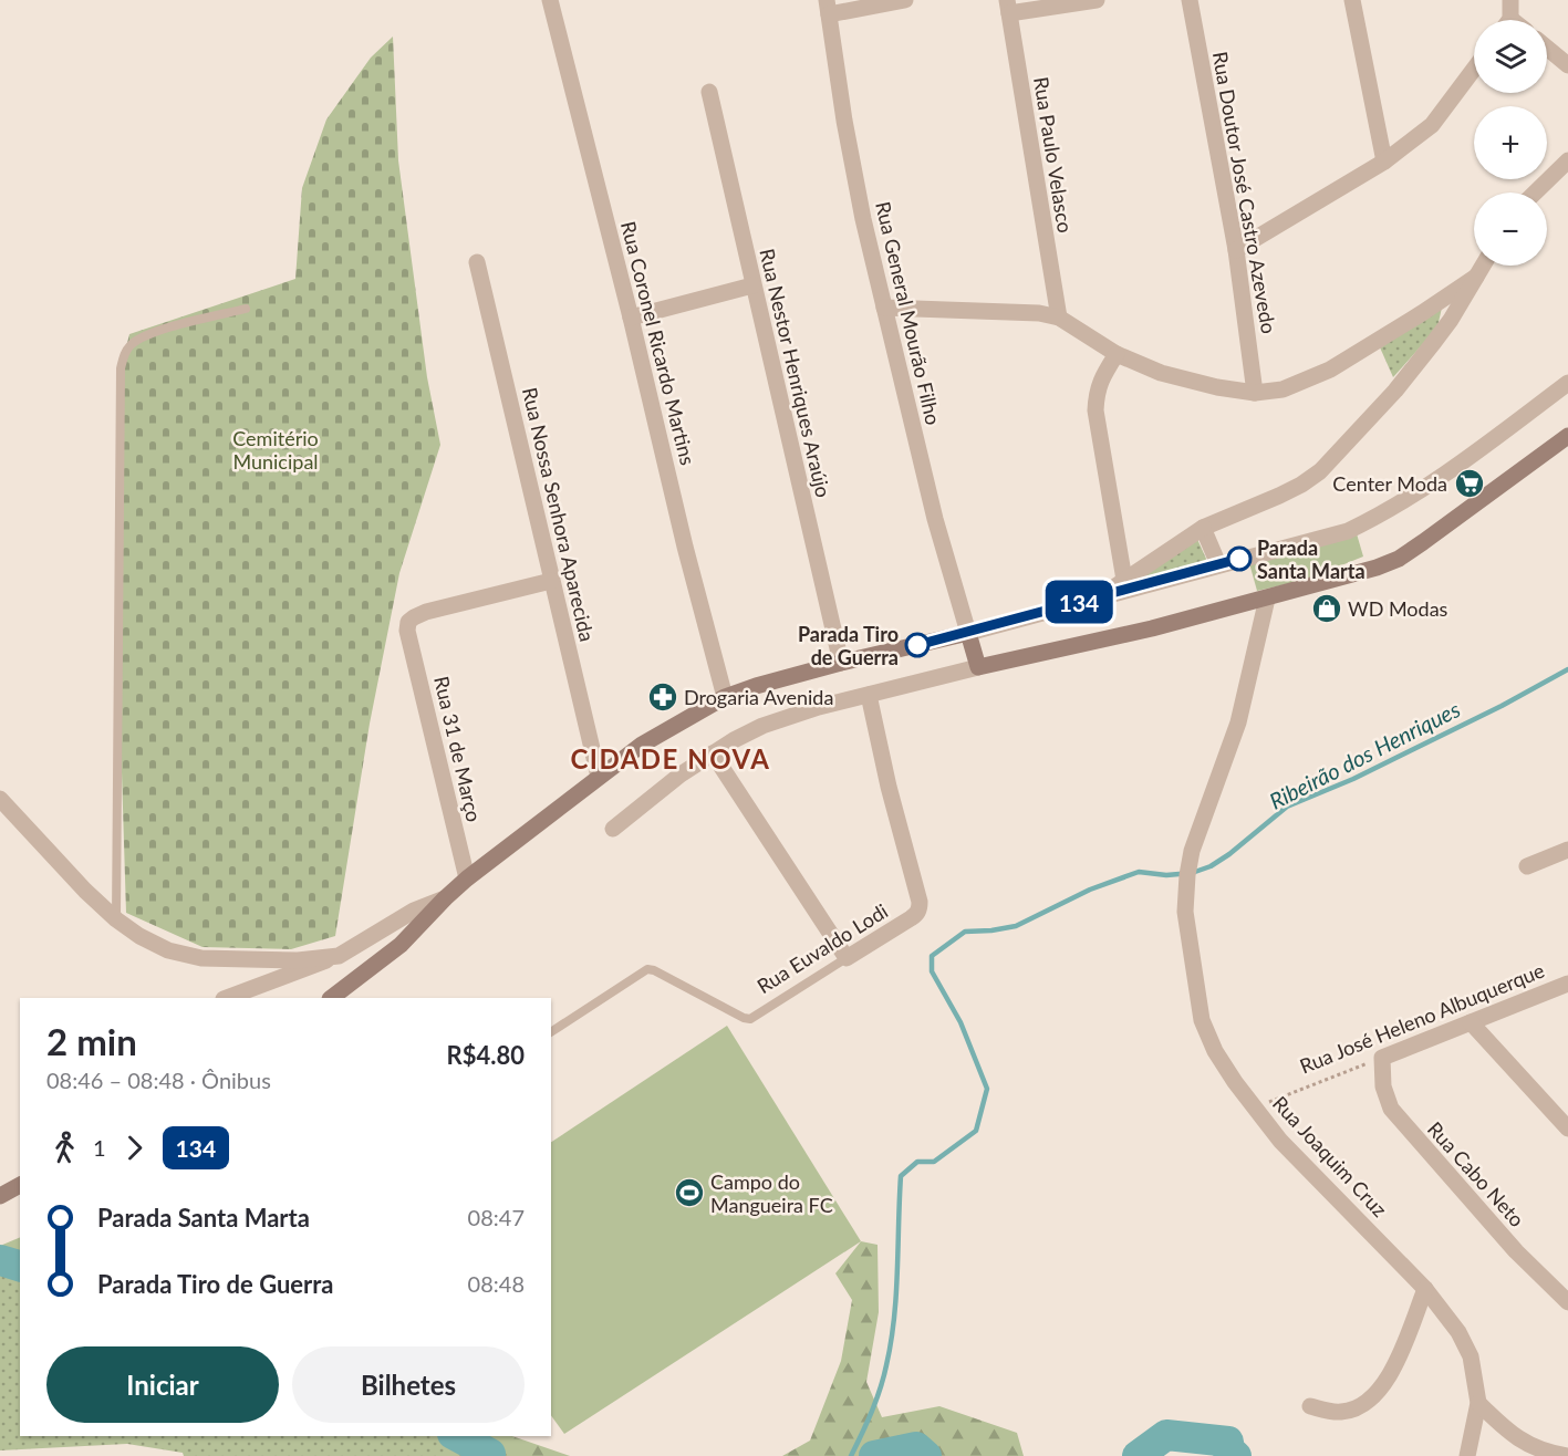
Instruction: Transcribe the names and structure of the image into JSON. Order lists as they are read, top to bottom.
{
  "streets": {
    "street": [
      "Rua Paulo Velasco",
      "Rua Doutor José Castro Azevedo",
      "Rua General Mourão Filho",
      "Rua Coronel Ricardo Martins",
      "Rua Nestor Henriques Araújo",
      "Rua Nossa Senhora Aparecida",
      "Rua 31 de Março",
      "Rua Euvaldo Lodi",
      "Rua José Heleno Albuquerque",
      "Rua Joaquim Cruz",
      "Rua Cabo Neto"
    ]
  },
  "crossings": [
    ["Rua Nossa Senhora Aparecida", "Rua 31 de Março"],
    ["Rua José Heleno Albuquerque", "Rua Joaquim Cruz"],
    ["Rua José Heleno Albuquerque", "Rua Cabo Neto"]
  ],
  "districts": ["CIDADE NOVA"],
  "water": ["Ribeirão dos Henriques"],
  "parks": ["Cemitério Municipal"],
  "places": {
    "supermarket": ["Center Moda"],
    "other": ["Parada Santa Marta", "Parada Tiro de Guerra"],
    "shop": ["WD Modas"],
    "pharmacy": ["Drogaria Avenida"],
    "sports": ["Campo do Mangueira FC"]
  },
  "lines": ["bus line 134"],
  "page": {
    "on_map": "134",
    "map_buttons": ["+", "−"],
    "heading": ["2 min", "08:46 – 08:48 · Ônibus", "R$4.80"],
    "legs": ["1", "134"],
    "list": [
      {
        "name": "Parada Santa Marta",
        "value": "08:47"
      },
      {
        "name": "Parada Tiro de Guerra",
        "value": "08:48"
      }
    ],
    "buttons": ["Iniciar", "Bilhetes"]
  }
}
